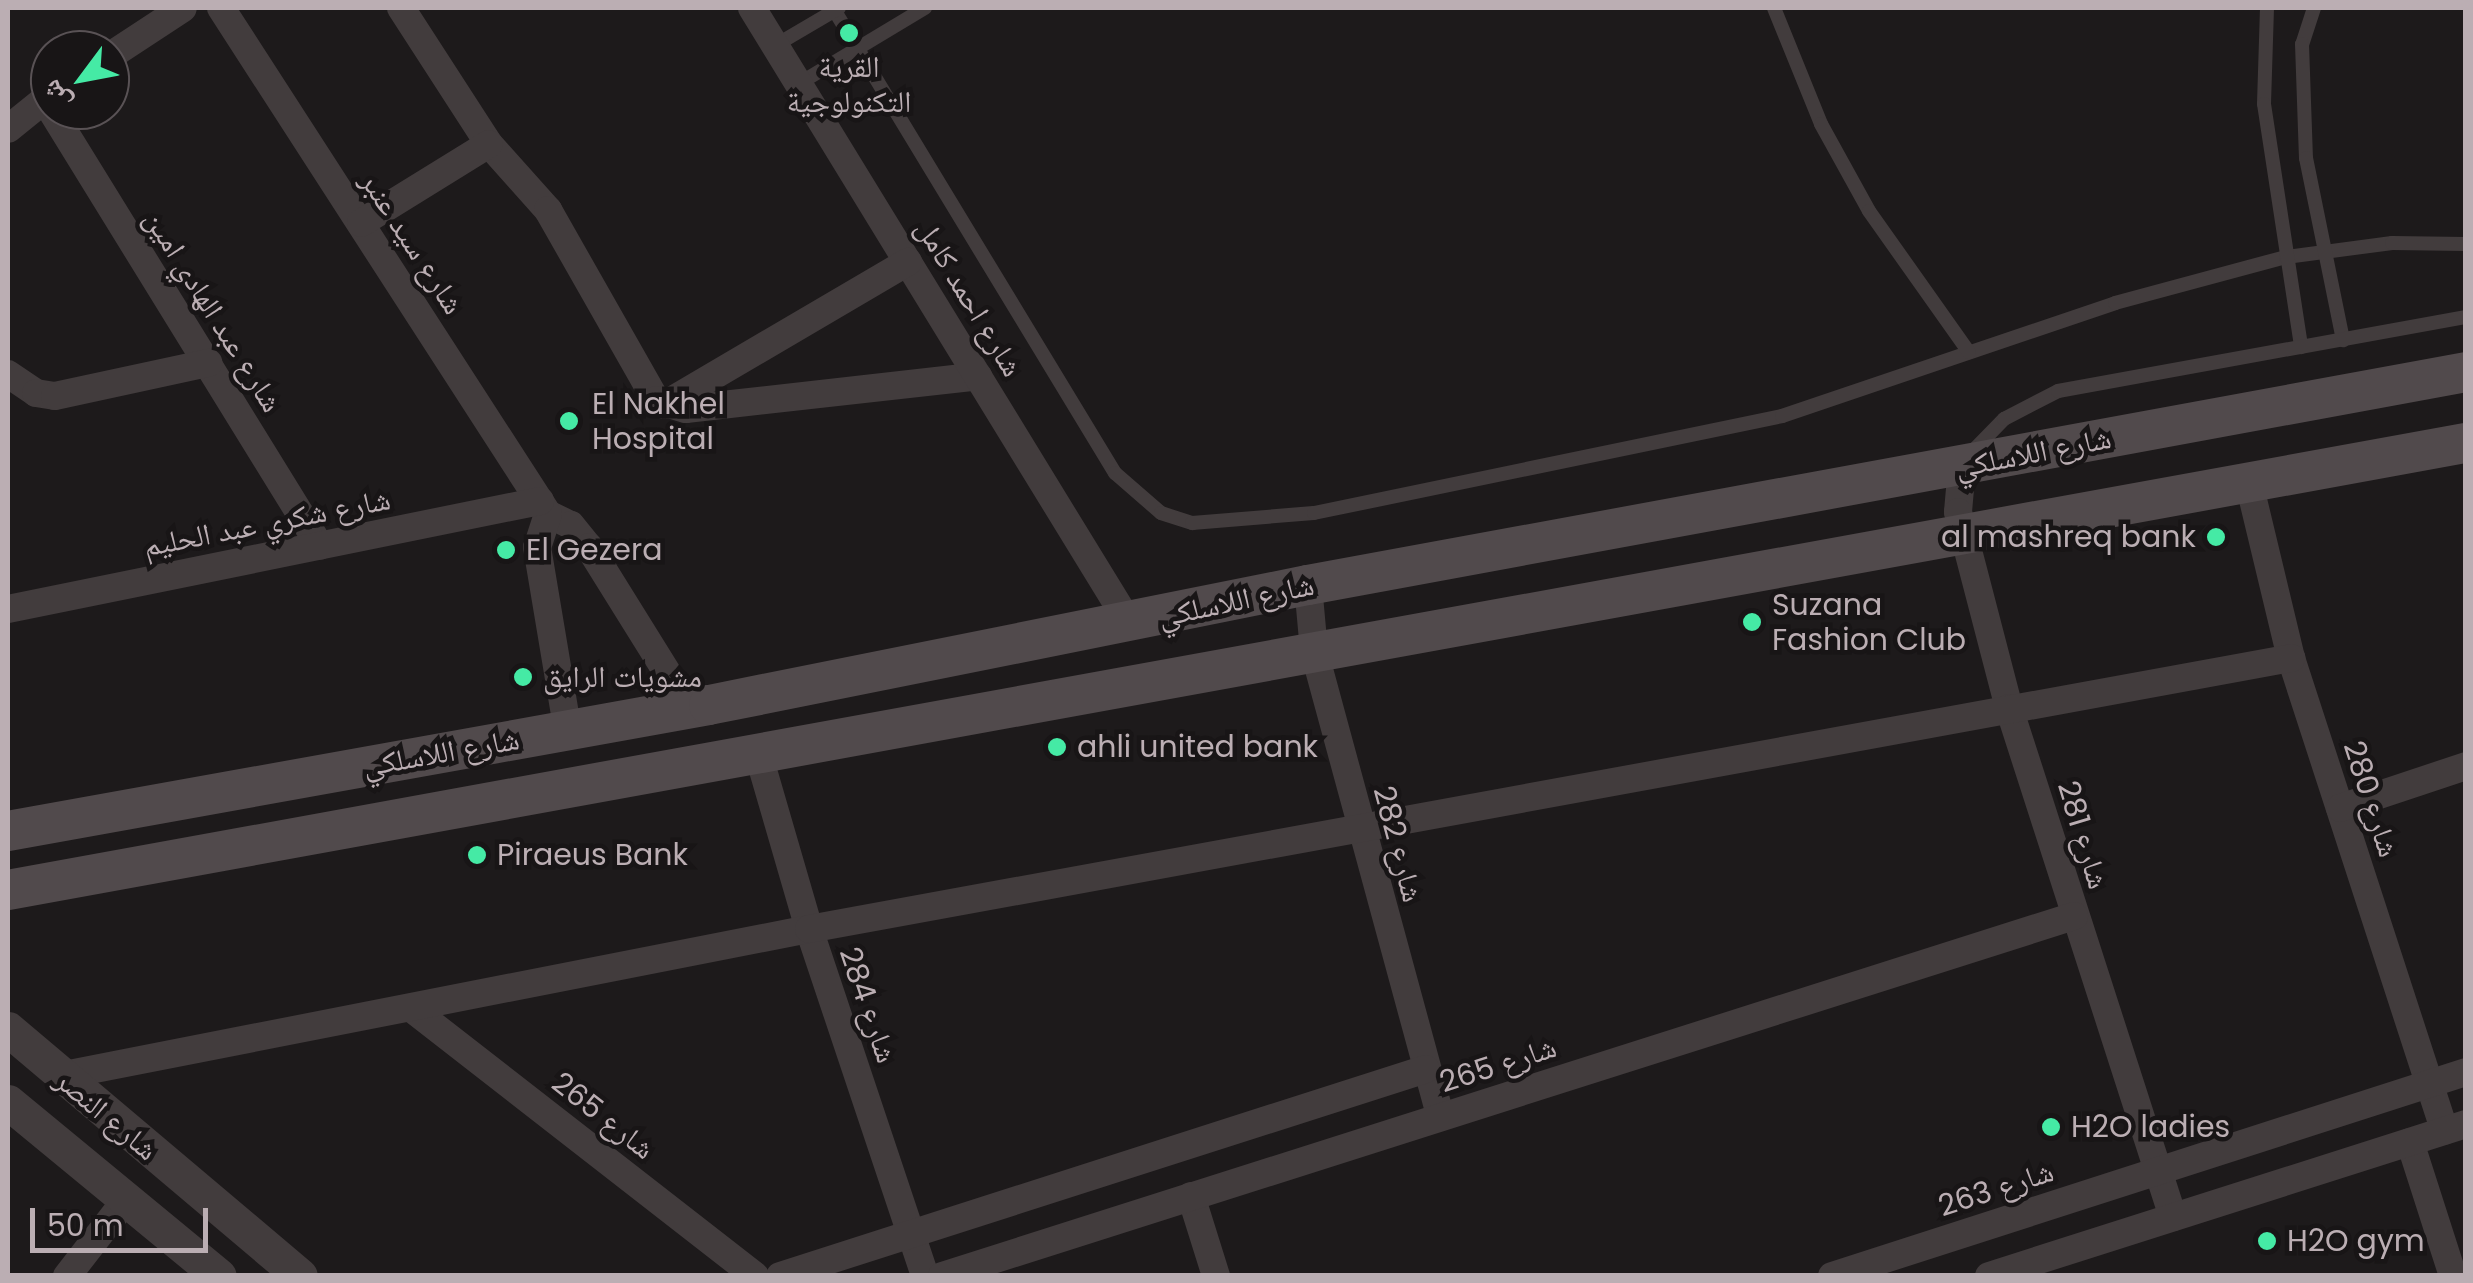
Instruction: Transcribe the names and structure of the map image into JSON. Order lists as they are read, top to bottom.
{
  "streets": {
    "main road": ["شارع اللاسلكي"],
    "street": [
      "شارع سيد عنبر",
      "شارع احمد كامل",
      "شارع عبد الهادي امين",
      "شارع شكري عبد الحليم",
      "شارع 280",
      "شارع 281",
      "شارع 282",
      "شارع 284",
      "شارع 265",
      "شارع النصر",
      "شارع 263"
    ]
  },
  "crossings": [
    ["شارع سيد عنبر", "شارع اللاسلكي"],
    ["شارع سيد عنبر", "شارع شكري عبد الحليم"],
    ["شارع احمد كامل", "شارع اللاسلكي"],
    ["شارع عبد الهادي امين", "شارع شكري عبد الحليم"],
    ["شارع اللاسلكي", "شارع 280"],
    ["شارع اللاسلكي", "شارع 281"],
    ["شارع اللاسلكي", "شارع 282"],
    ["شارع اللاسلكي", "شارع 284"],
    ["شارع 280", "شارع 263"],
    ["شارع 281", "شارع 265"],
    ["شارع 281", "شارع 263"],
    ["شارع 282", "شارع 265"],
    ["شارع 284", "شارع 265"]
  ],
  "places": [
    "القرية التكنولوجية",
    "El Nakhel Hospital",
    "al mashreq bank",
    "El Gezera",
    "Suzana Fashion Club",
    "مشويات الرايق",
    "ahli united bank",
    "Piraeus Bank",
    "H2O ladies",
    "H2O gym"
  ],
  "scale_bar": "50 m",
  "north": "bottom left"
}
